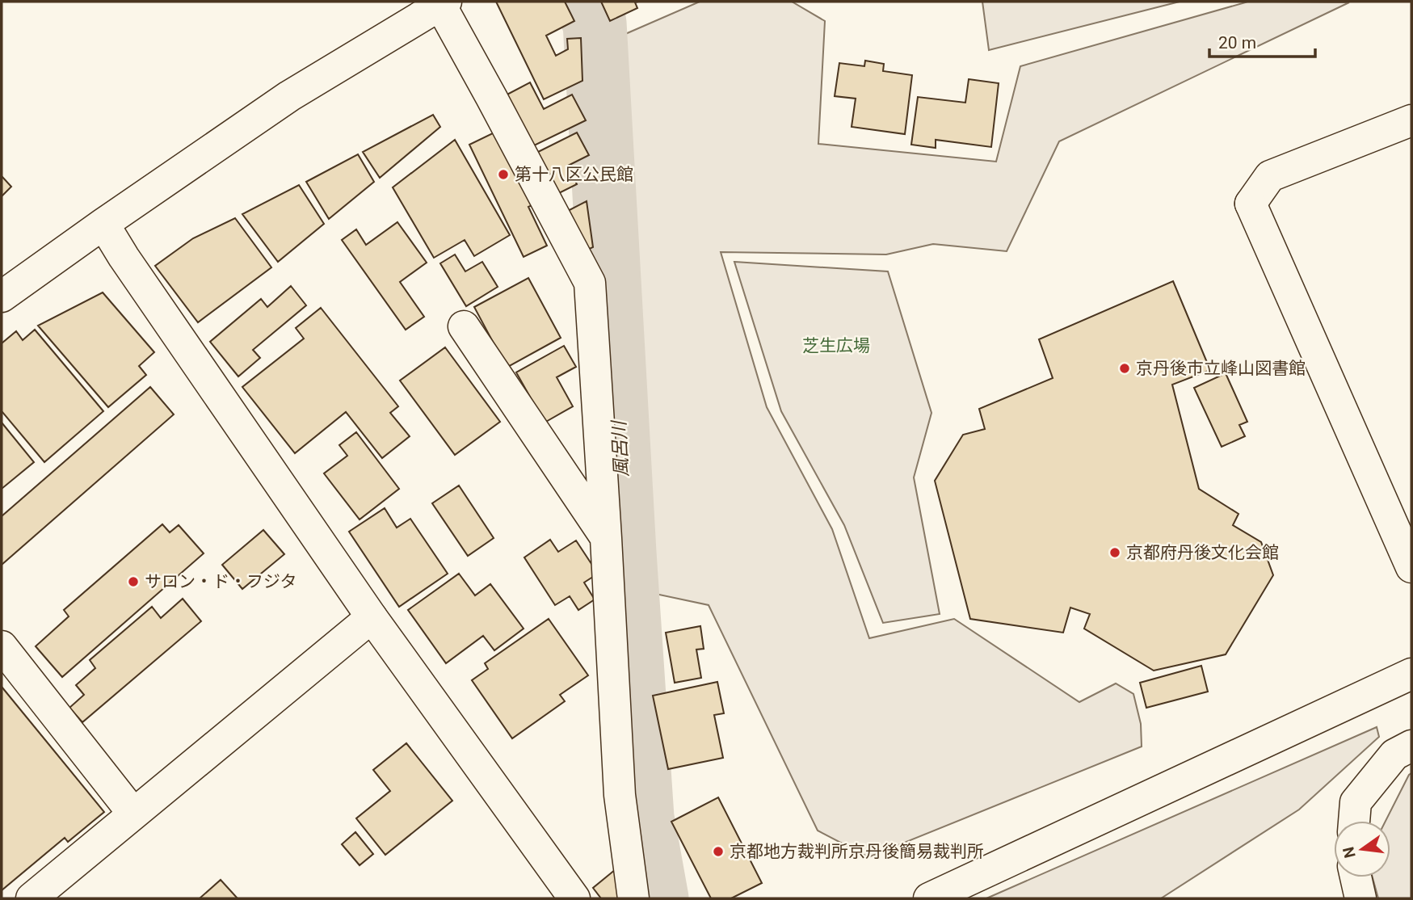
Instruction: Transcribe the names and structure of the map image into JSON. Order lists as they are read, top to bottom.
{
  "water": ["風呂川"],
  "parks": ["芝生広場"],
  "places": [
    "第十八区公民館",
    "京丹後市立峰山図書館",
    "京都府丹後文化会館",
    "サロン・ド・フジタ",
    "京都地方裁判所京丹後簡易裁判所"
  ],
  "scale_bar": "20 m",
  "north": "left"
}
